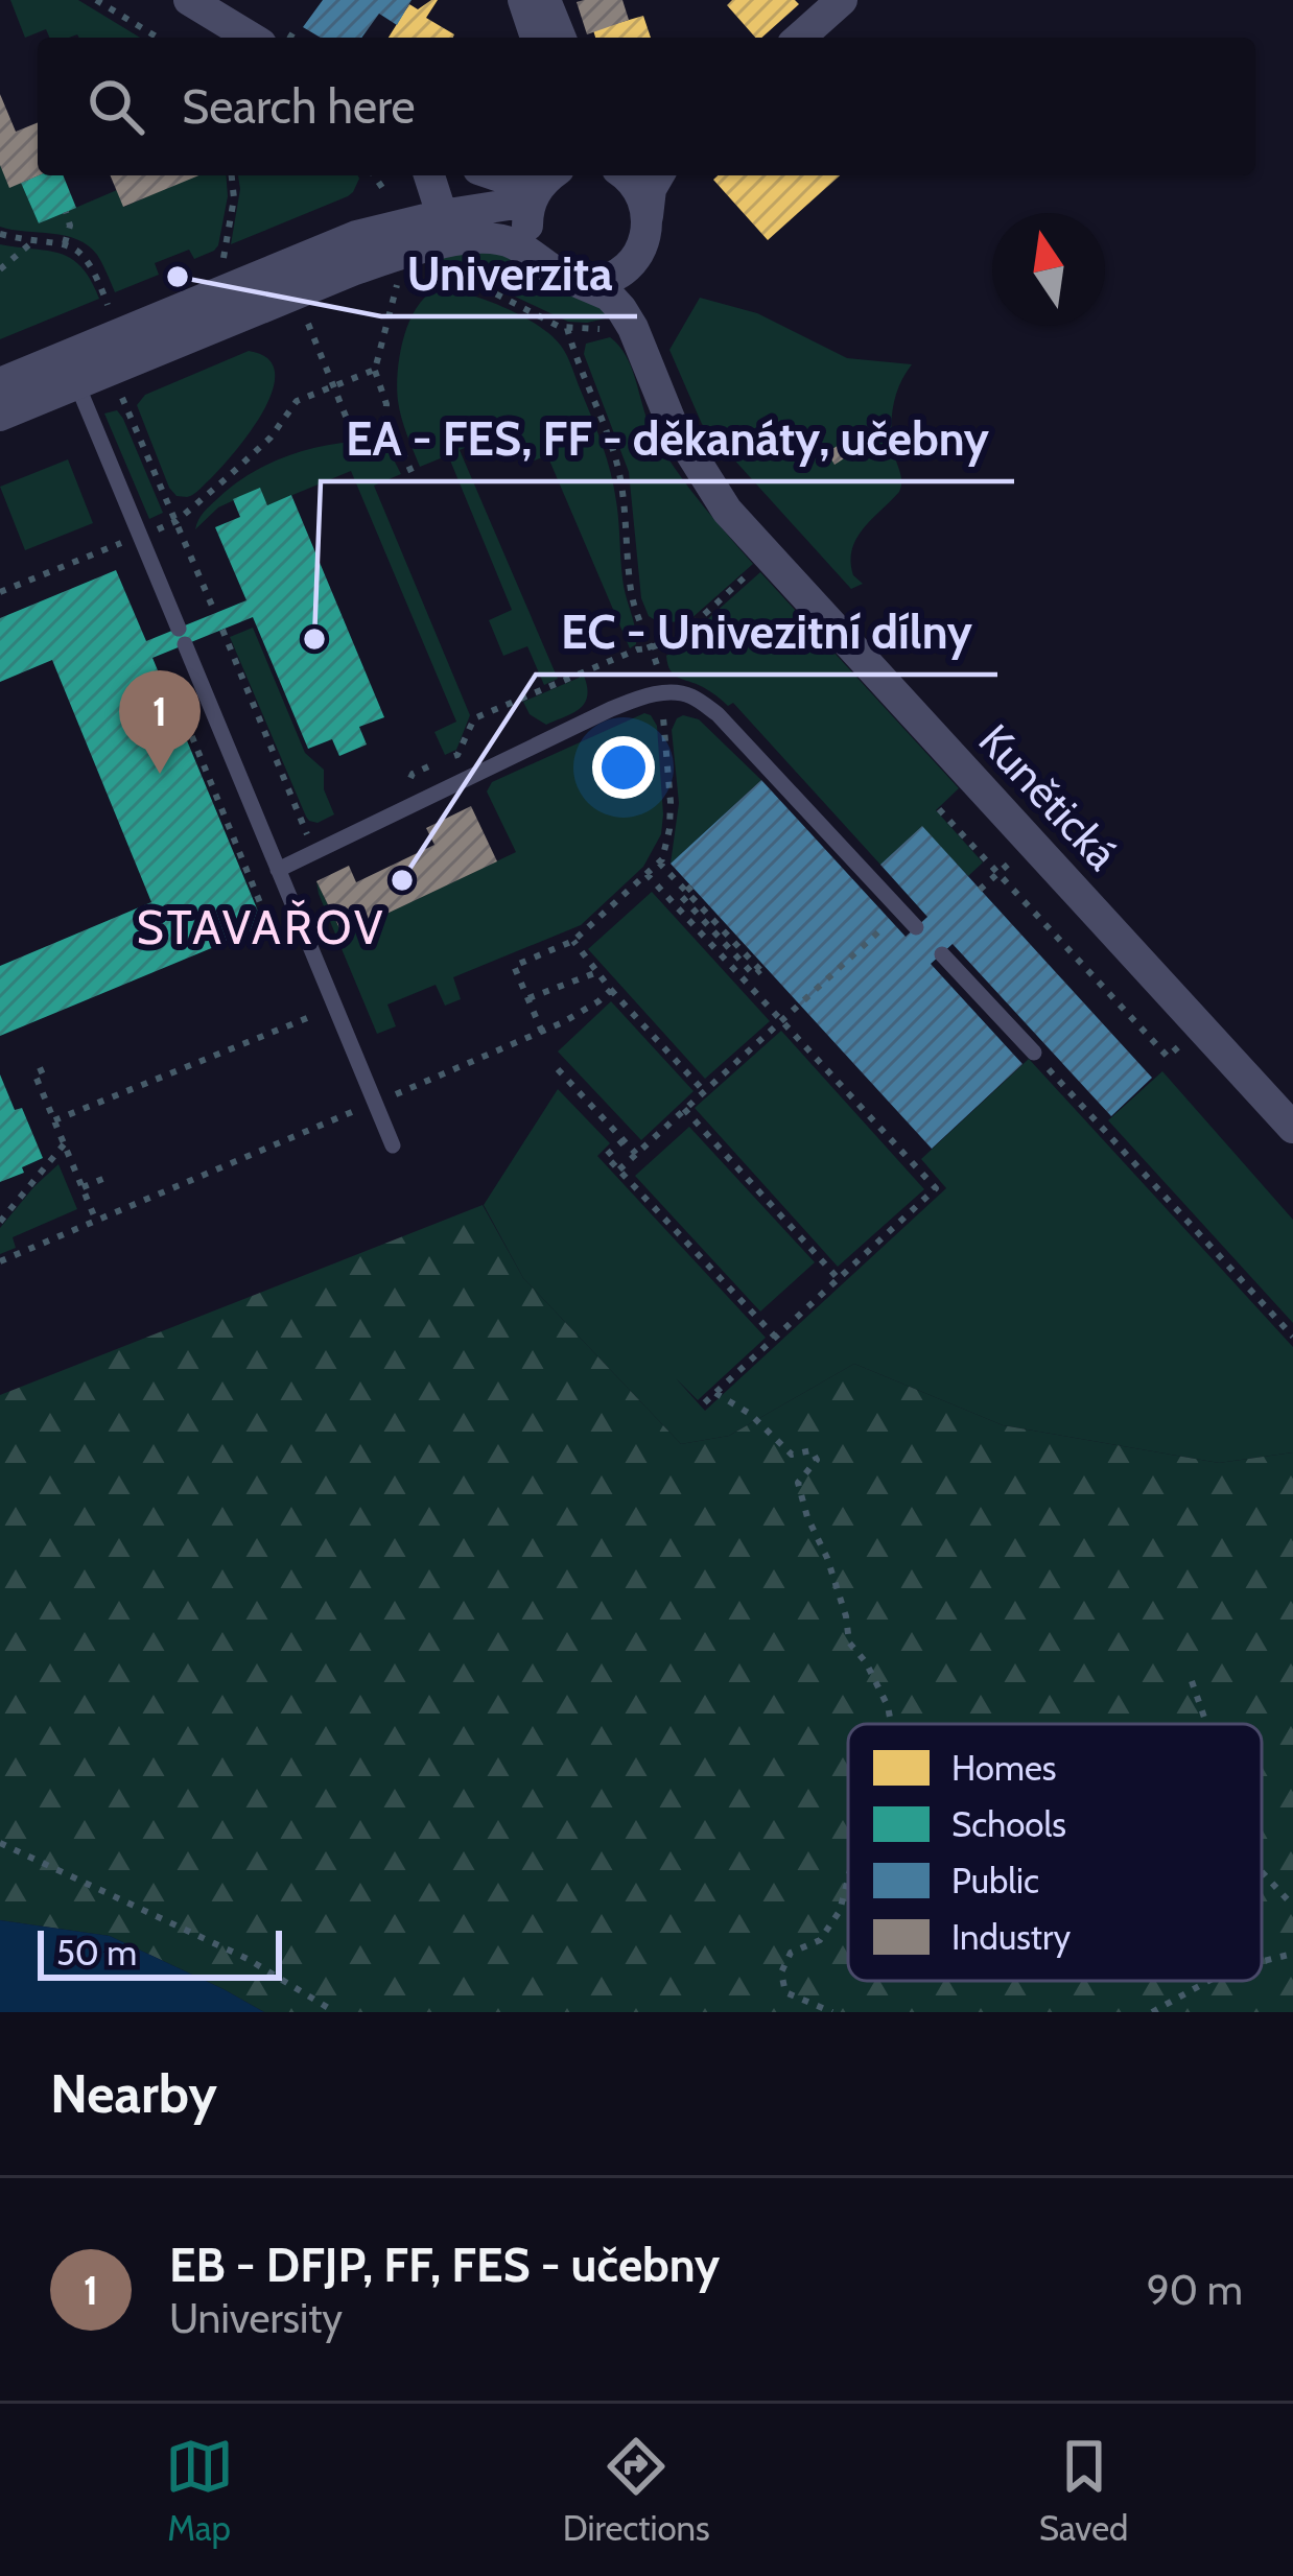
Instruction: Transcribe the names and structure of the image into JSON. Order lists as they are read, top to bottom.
{
  "streets": {
    "street": ["Kunětická"]
  },
  "districts": ["STAVAŘOV"],
  "places": ["Univerzita", "EA - FES, FF - děkanáty, učebny", "EC - Univezitní dílny"],
  "legend": [
    "Homes",
    "Schools",
    "Public",
    "Industry"
  ],
  "scale_bar": "50 m",
  "north": "top",
  "page": {
    "search": "Search here",
    "pins": "1",
    "scale": "50 m",
    "heading": "Nearby",
    "list": [
      {
        "mark": "1",
        "name": "EB - DFJP, FF, FES - učebny",
        "note": "University",
        "value": "90 m"
      }
    ],
    "nav": ["Map", "Directions", "Saved"]
  }
}
